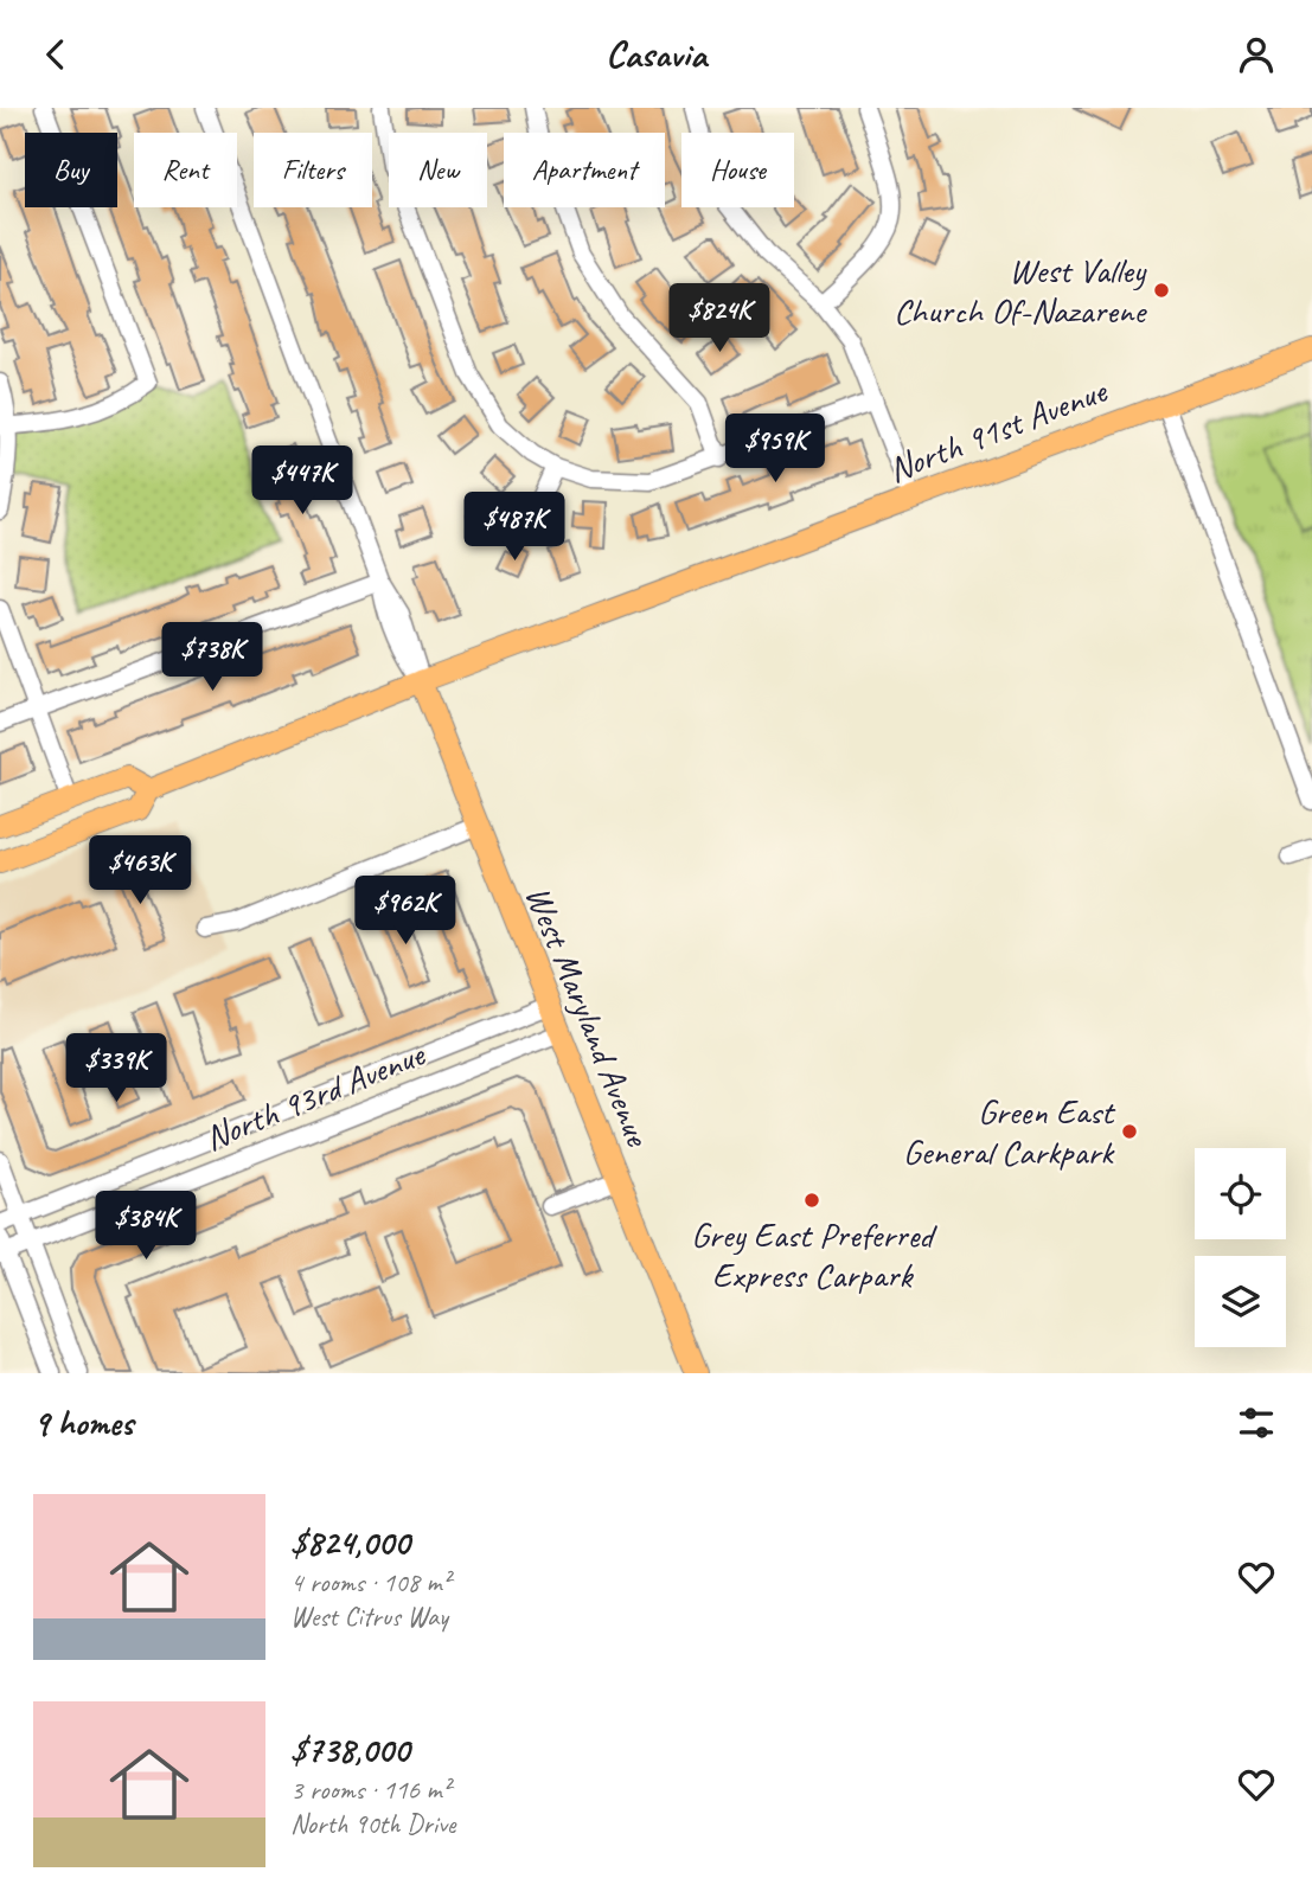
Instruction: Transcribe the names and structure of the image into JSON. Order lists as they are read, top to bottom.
{
  "streets": {
    "main road": ["North 91st Avenue", "West Maryland Avenue"],
    "street": ["North 93rd Avenue"]
  },
  "crossings": [
    ["North 91st Avenue", "West Maryland Avenue"],
    ["West Maryland Avenue", "North 93rd Avenue"]
  ],
  "places": ["West Valley Church Of-Nazarene", "Green East General Carkpark", "Grey East Preferred Express Carpark"],
  "page": {
    "header": "Casavia",
    "chip": [
      "Buy",
      "Rent",
      "Filters",
      "New",
      "Apartment",
      "House"
    ],
    "price": [
      "$824K",
      "$959K",
      "$447K",
      "$487K",
      "$738K",
      "$463K",
      "$962K",
      "$339K",
      "$384K"
    ],
    "heading": "9 homes",
    "list": [
      {
        "name": "$824,000",
        "note": "4 rooms · 108 m² · West Citrus Way"
      },
      {
        "name": "$738,000",
        "note": "3 rooms · 116 m² · North 90th Drive"
      }
    ]
  }
}
